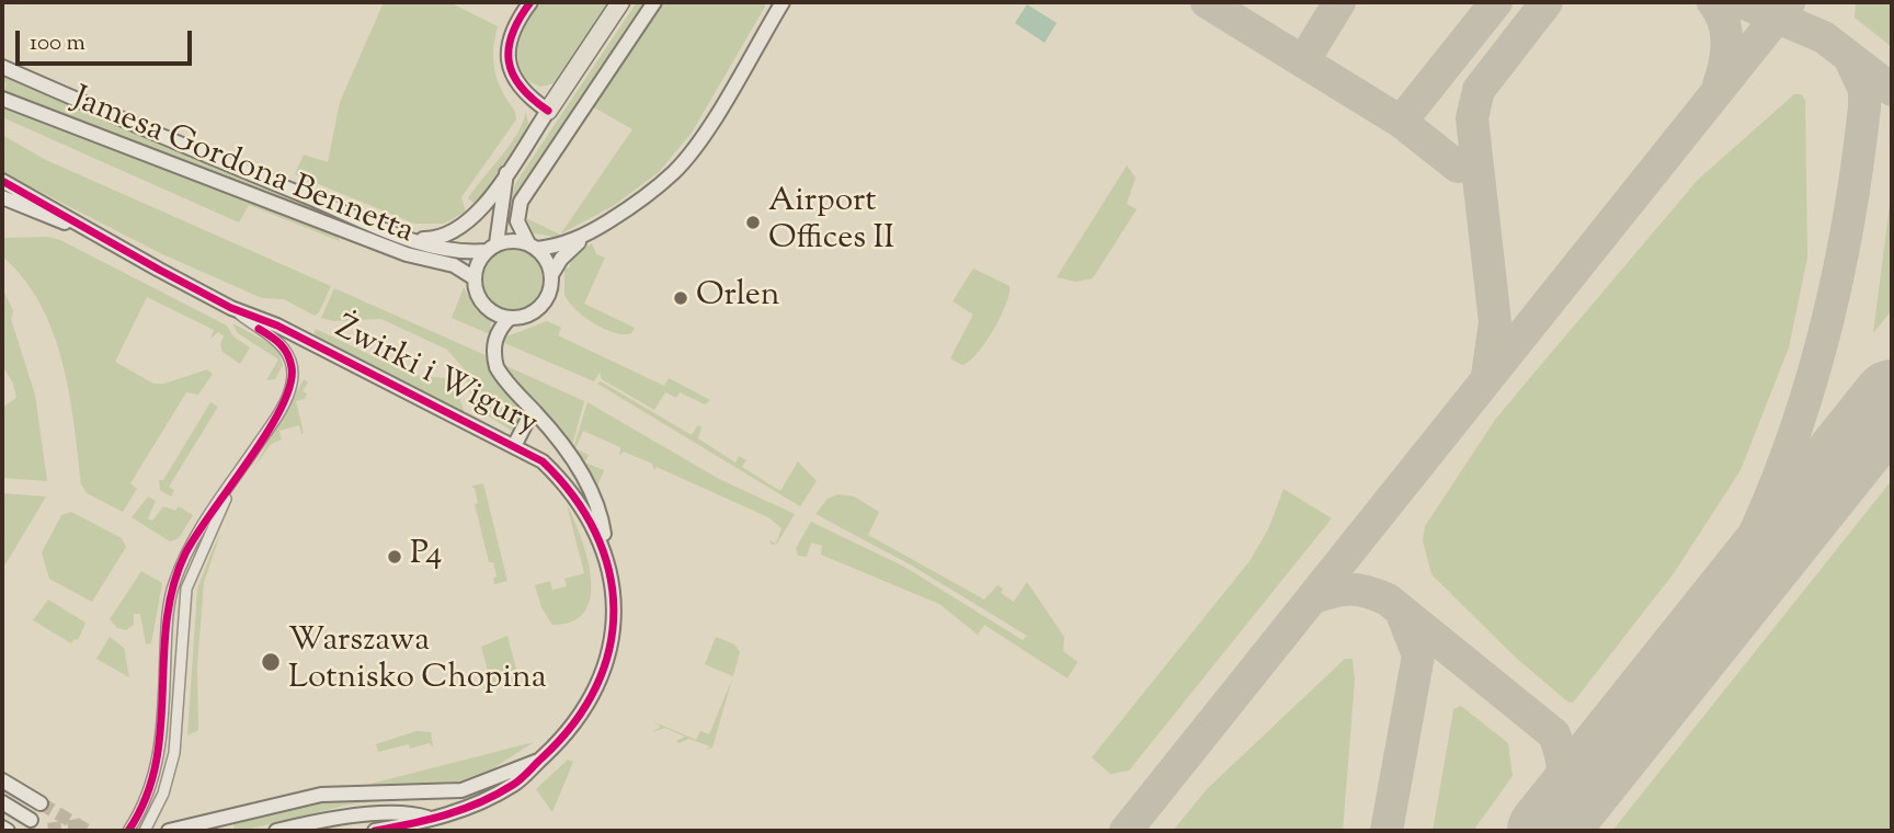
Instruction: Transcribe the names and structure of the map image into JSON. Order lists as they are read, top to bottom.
{
  "streets": {
    "street": ["Jamesa Gordona Bennetta", "Żwirki i Wigury"]
  },
  "places": [
    "Airport Offices II",
    "Orlen",
    "P4",
    "Warszawa Lotnisko Chopina"
  ],
  "scale_bar": "100 m"
}
